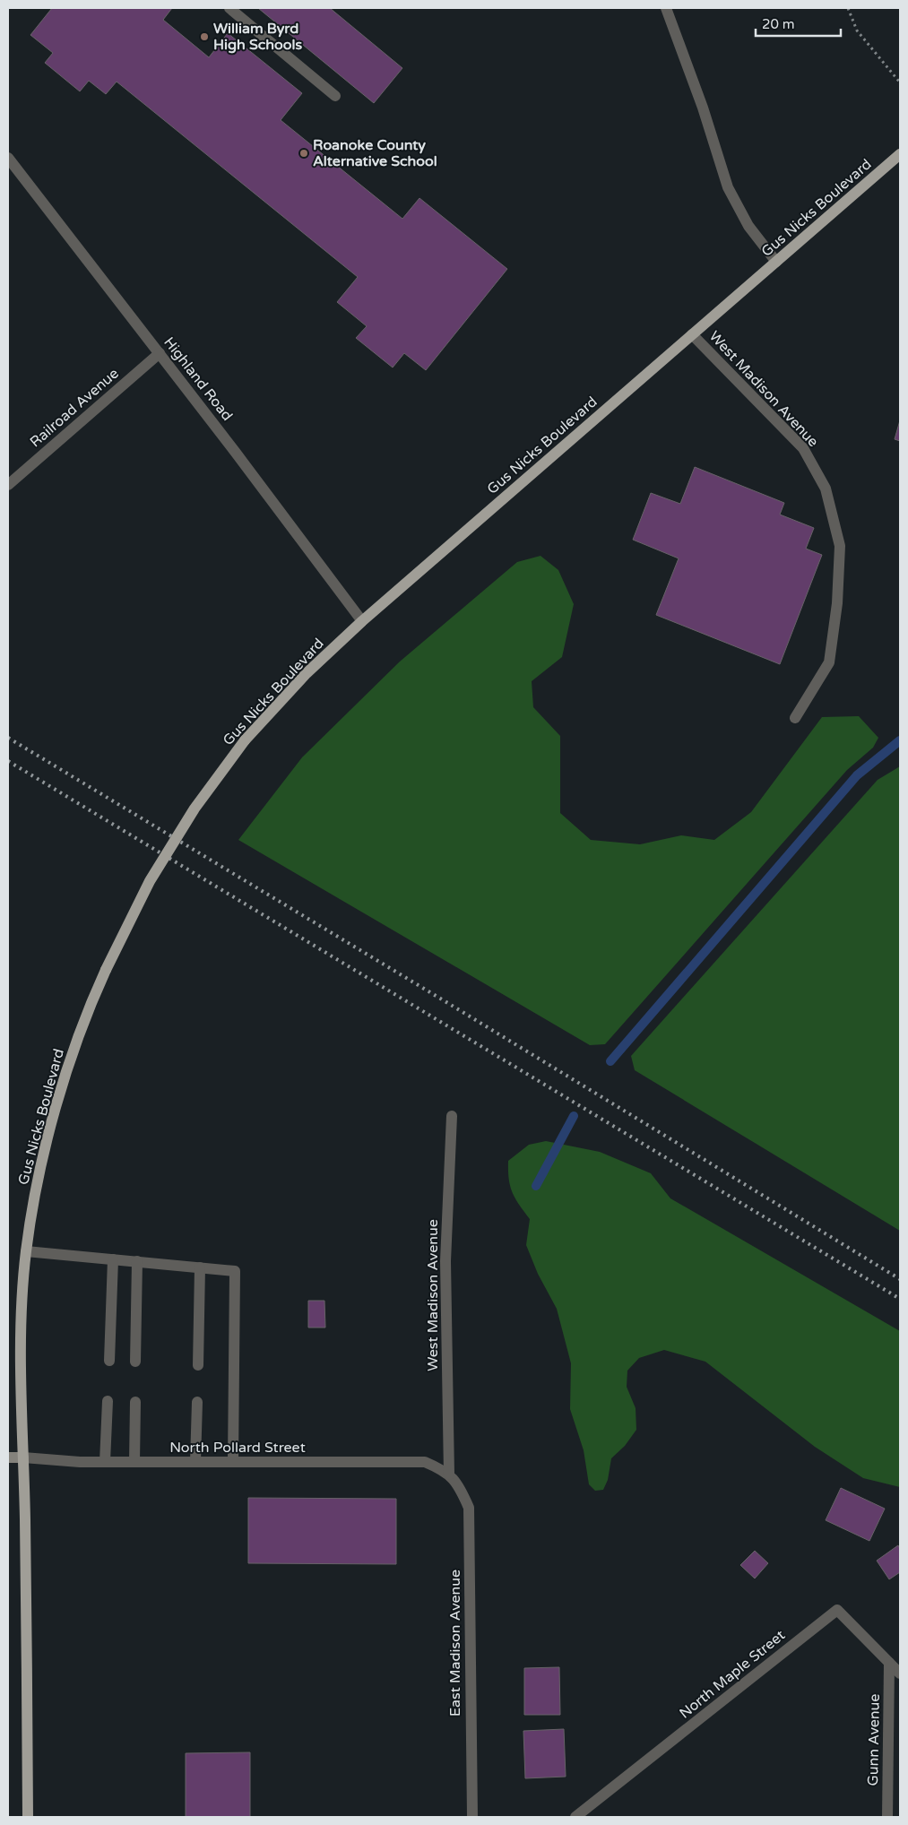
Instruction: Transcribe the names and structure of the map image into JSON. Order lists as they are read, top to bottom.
{
  "streets": {
    "main road": ["Gus Nicks Boulevard"],
    "street": [
      "Highland Road",
      "West Madison Avenue",
      "Railroad Avenue",
      "North Pollard Street",
      "East Madison Avenue",
      "North Maple Street",
      "Gunn Avenue"
    ]
  },
  "crossings": [
    ["Gus Nicks Boulevard", "Highland Road"],
    ["Gus Nicks Boulevard", "West Madison Avenue"],
    ["Gus Nicks Boulevard", "North Pollard Street"],
    ["Highland Road", "Railroad Avenue"],
    ["West Madison Avenue", "North Pollard Street"],
    ["West Madison Avenue", "East Madison Avenue"],
    ["North Pollard Street", "East Madison Avenue"],
    ["North Maple Street", "Gunn Avenue"]
  ],
  "places": ["William Byrd High Schools", "Roanoke County Alternative School"],
  "scale_bar": "20 m"
}
